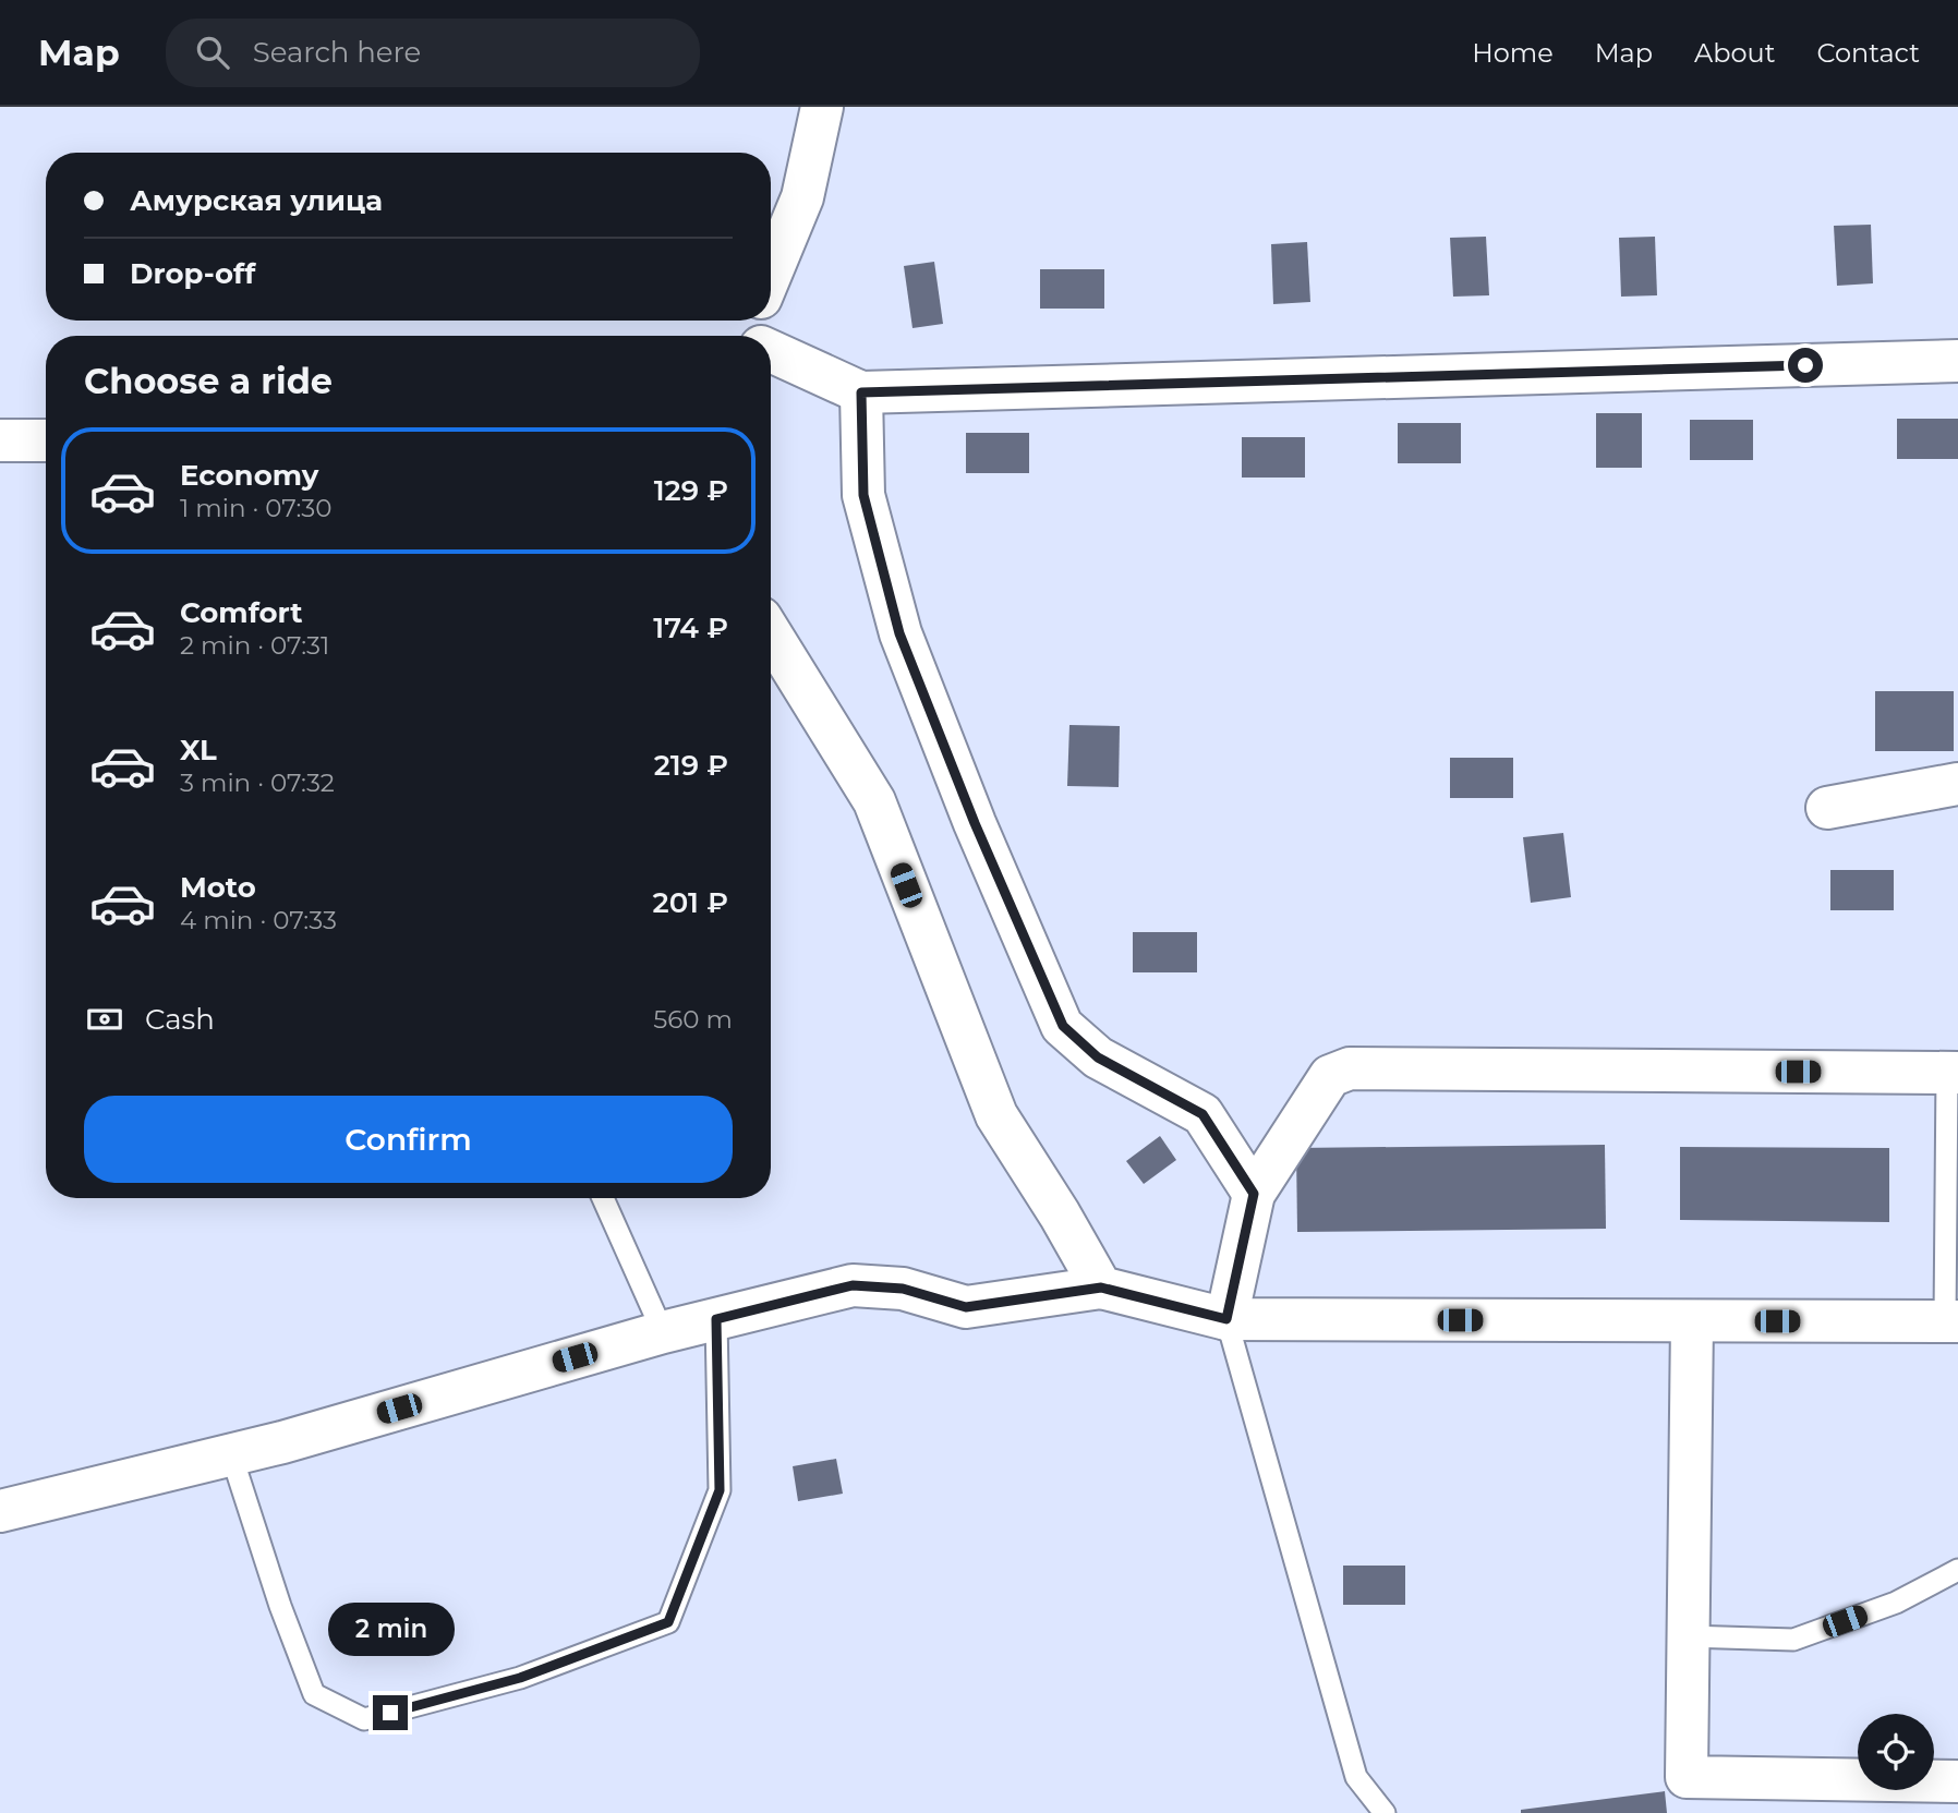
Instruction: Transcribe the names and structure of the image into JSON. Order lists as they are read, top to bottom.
{
  "page": {
    "header": "Map",
    "search": "Search here",
    "nav": [
      "Home",
      "Map",
      "About",
      "Contact"
    ],
    "banner": ["Амурская улица", "Drop-off"],
    "heading": "Choose a ride",
    "list": [
      {
        "name": "Economy",
        "note": "1 min · 07:30",
        "value": "129 ₽"
      },
      {
        "name": "Comfort",
        "note": "2 min · 07:31",
        "value": "174 ₽"
      },
      {
        "name": "XL",
        "note": "3 min · 07:32",
        "value": "219 ₽"
      },
      {
        "name": "Moto",
        "note": "4 min · 07:33",
        "value": "201 ₽"
      }
    ],
    "pay": ["Cash", "560 m"],
    "buttons": "Confirm",
    "bubble": "2 min"
  }
}
